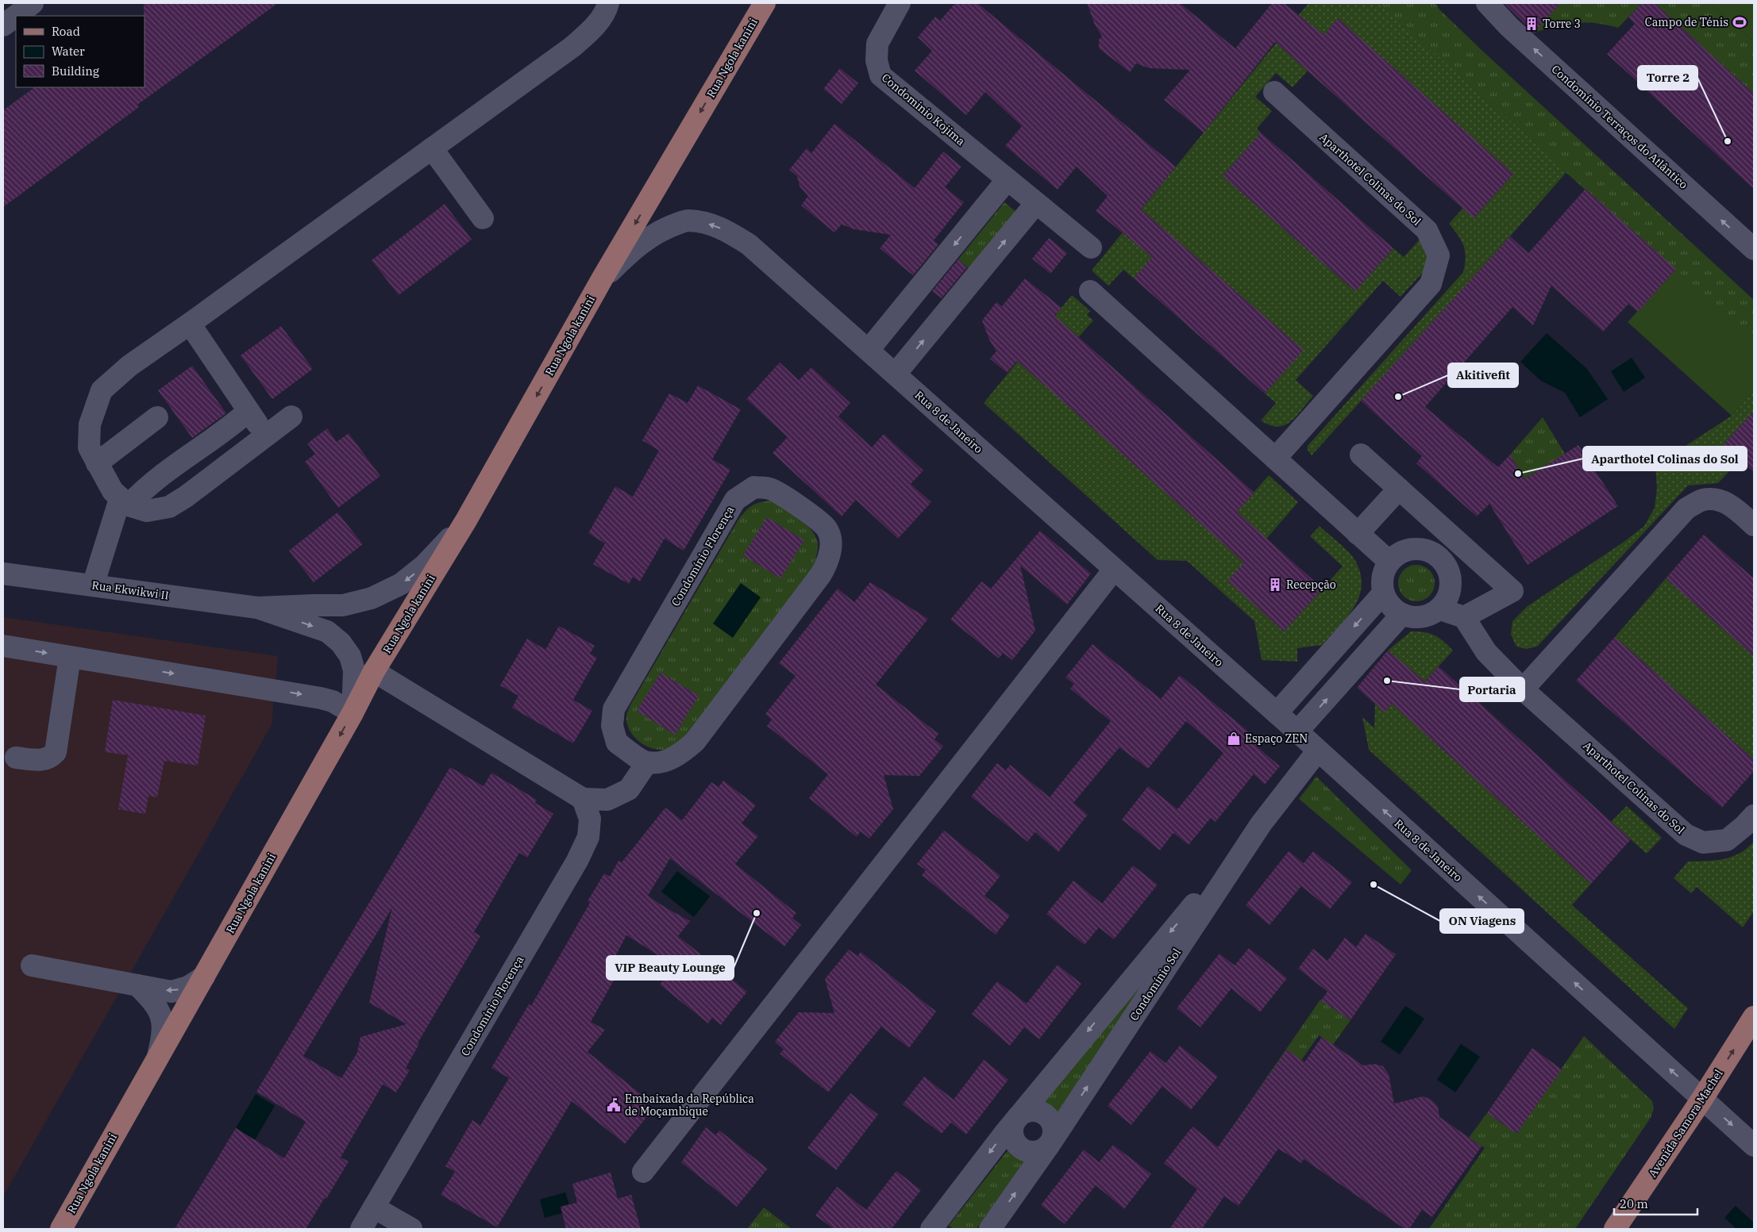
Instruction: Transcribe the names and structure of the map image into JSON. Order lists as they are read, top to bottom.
{
  "streets": {
    "main road": ["Rua Ngola kanini", "Avenida Samora Machel"],
    "street": [
      "Condominio Kojima",
      "Condomínio Terraços do Atlântico",
      "Aparthotel Colinas do Sol",
      "Rua 8 de Janeiro",
      "Condomínio Florença",
      "Rua Ekwikwi II",
      "Condomínio Sol"
    ]
  },
  "crossings": [
    ["Rua Ngola kanini", "Rua 8 de Janeiro"],
    ["Rua Ngola kanini", "Rua Ekwikwi II"],
    ["Rua 8 de Janeiro", "Condomínio Sol"],
    ["Rua 8 de Janeiro", "Avenida Samora Machel"]
  ],
  "one_way": ["Rua Ngola kanini", "Condomínio Terraços do Atlântico", "Avenida Samora Machel"],
  "places": {
    "sports": ["Campo de Ténis"],
    "building": ["Torre 3", "Recepção"],
    "other": [
      "Torre 2",
      "Akitivefit",
      "Aparthotel Colinas do Sol",
      "Portaria",
      "ON Viagens",
      "VIP Beauty Lounge"
    ],
    "shop": ["Espaço ZEN"],
    "public building": ["Embaixada da República de Moçambique"]
  },
  "legend": ["Road", "Water", "Building"],
  "scale_bar": "20 m"
}
